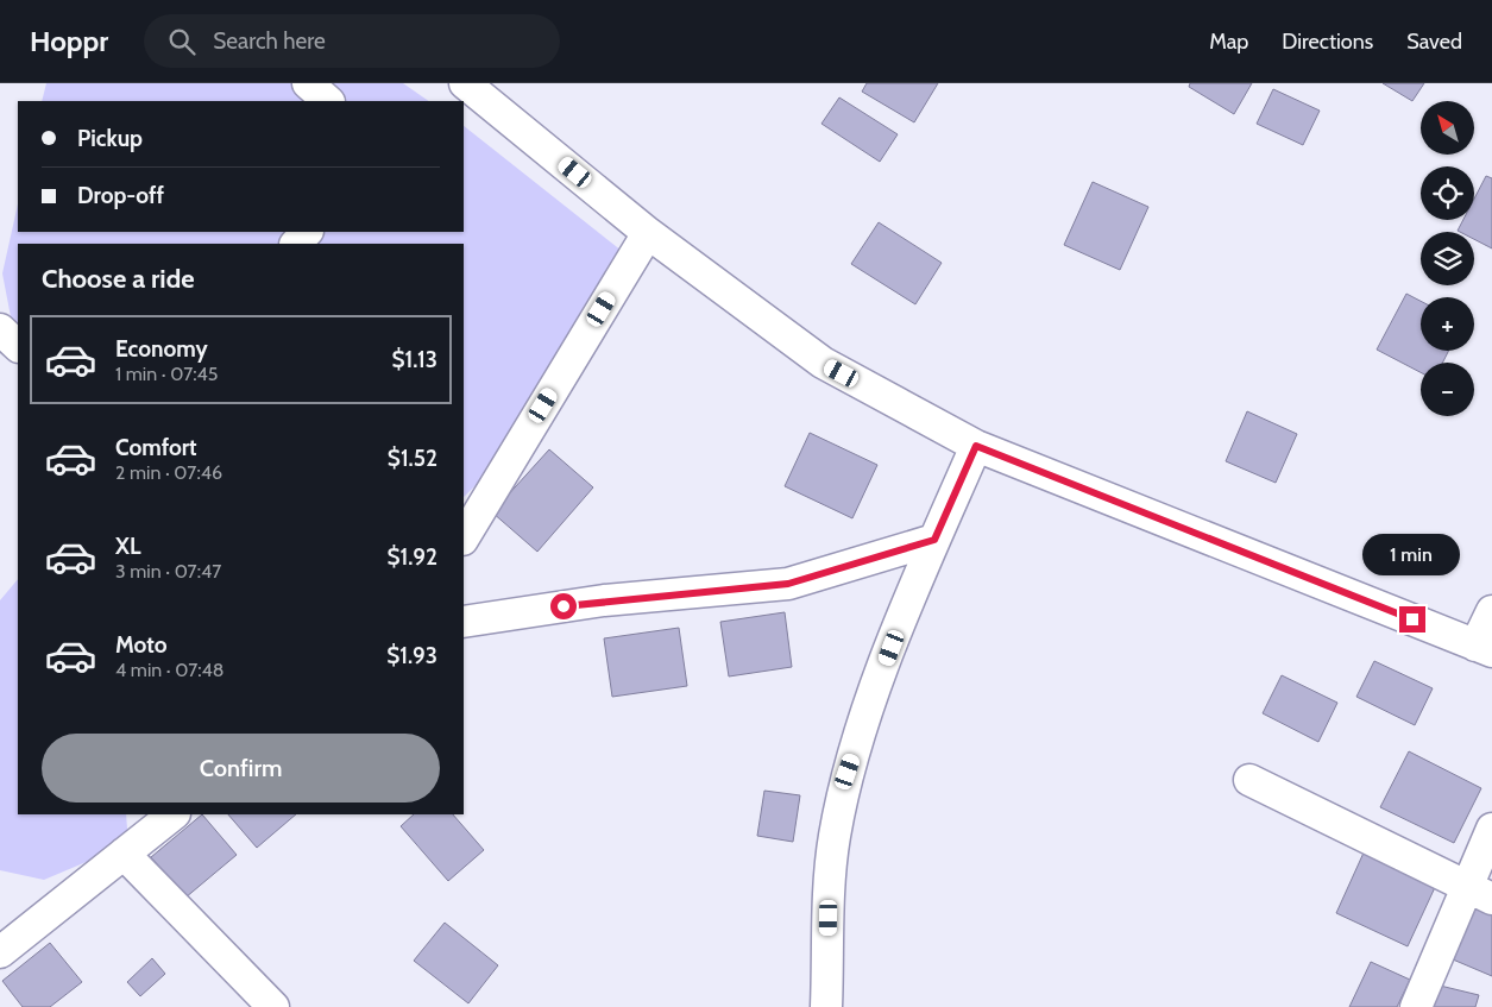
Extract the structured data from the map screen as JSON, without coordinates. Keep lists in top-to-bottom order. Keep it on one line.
{"north":"top left","page":{"header":"Hoppr","search":"Search here","nav":["Map","Directions","Saved"],"map_buttons":["+","−"],"banner":["Pickup","Drop-off"],"heading":"Choose a ride","list":[{"name":"Economy","note":"1 min · 07:45","value":"$1.13"},{"name":"Comfort","note":"2 min · 07:46","value":"$1.52"},{"name":"XL","note":"3 min · 07:47","value":"$1.92"},{"name":"Moto","note":"4 min · 07:48","value":"$1.93"}],"bubble":"1 min","buttons":"Confirm"}}
